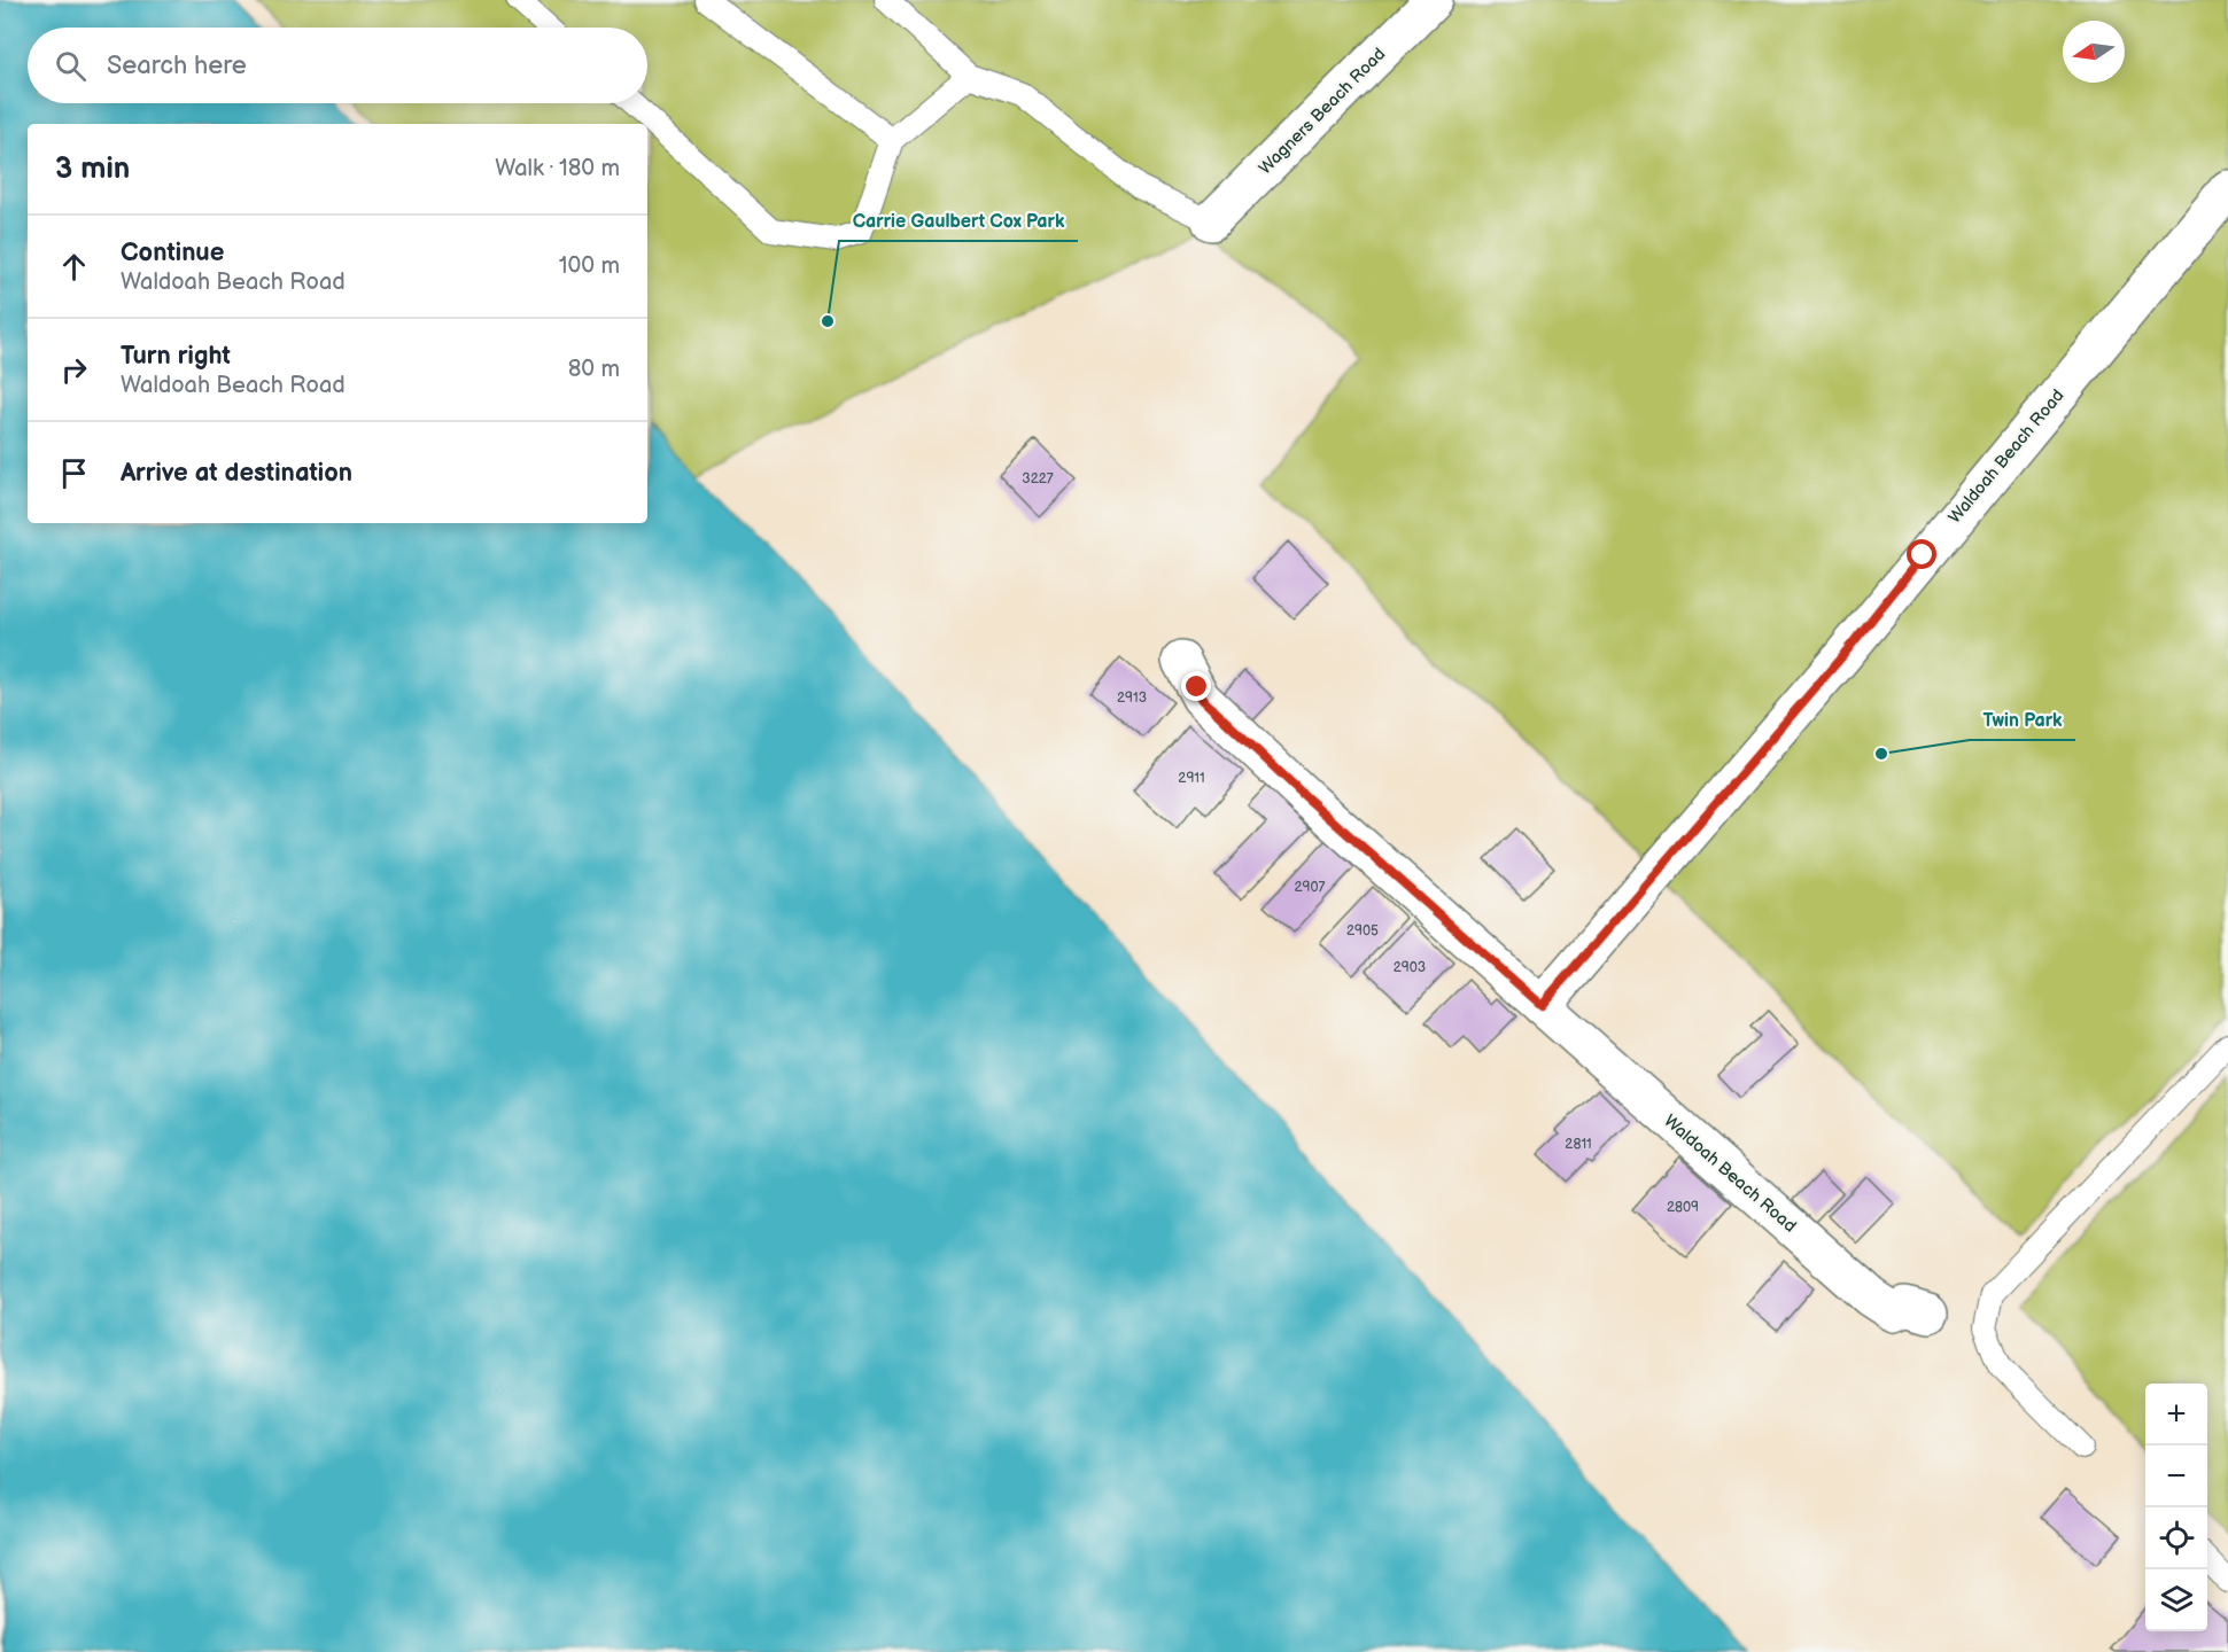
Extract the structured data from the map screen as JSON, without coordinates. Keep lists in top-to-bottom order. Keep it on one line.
{"streets":{"street":["Wagners Beach Road","Waldoah Beach Road"]},"places":["Carrie Gaulbert Cox Park","Twin Park"],"house_numbers":["3227","2913","2911","2907","2905","2903","2811","2809"],"north":"left","page":{"search":"Search here","heading":["3 min","Walk · 180 m"],"list":[["Continue","Waldoah Beach Road","100 m"],["Turn right","Waldoah Beach Road","80 m"],"Arrive at destination"],"map_buttons":["+","−"]}}
